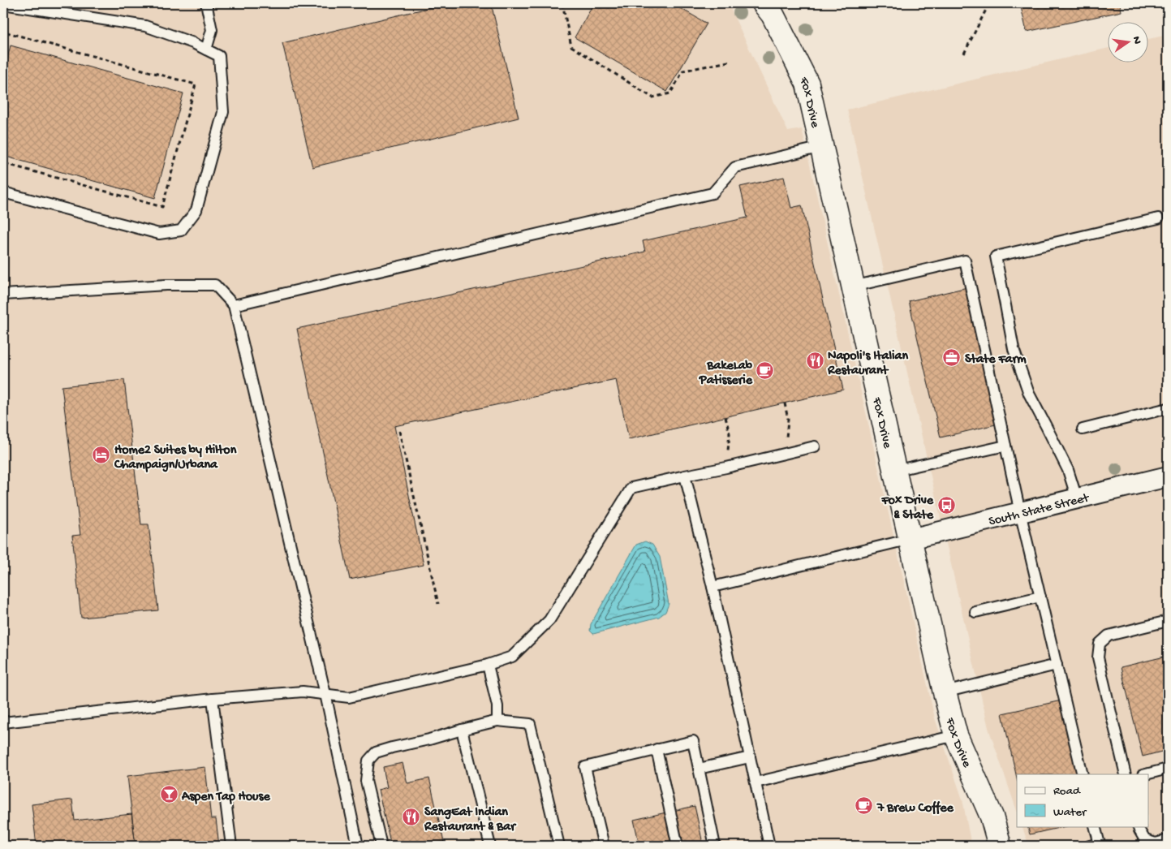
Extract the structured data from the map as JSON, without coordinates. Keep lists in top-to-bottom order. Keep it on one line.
{"streets":{"street":["Fox Drive","South State Street"]},"crossings":[["Fox Drive","South State Street"]],"places":{"office":["State Farm"],"restaurant":["Napoli's Italian Restaurant","SangEat Indian Restaurant & Bar"],"cafe":["BakeLab Patisserie","7 Brew Coffee"],"hotel":["Home2 Suites by Hilton Champaign/Urbana"],"bus stop":["Fox Drive & State"],"bar":["Aspen Tap House"]},"legend":["Road","Water"],"north":"right"}
